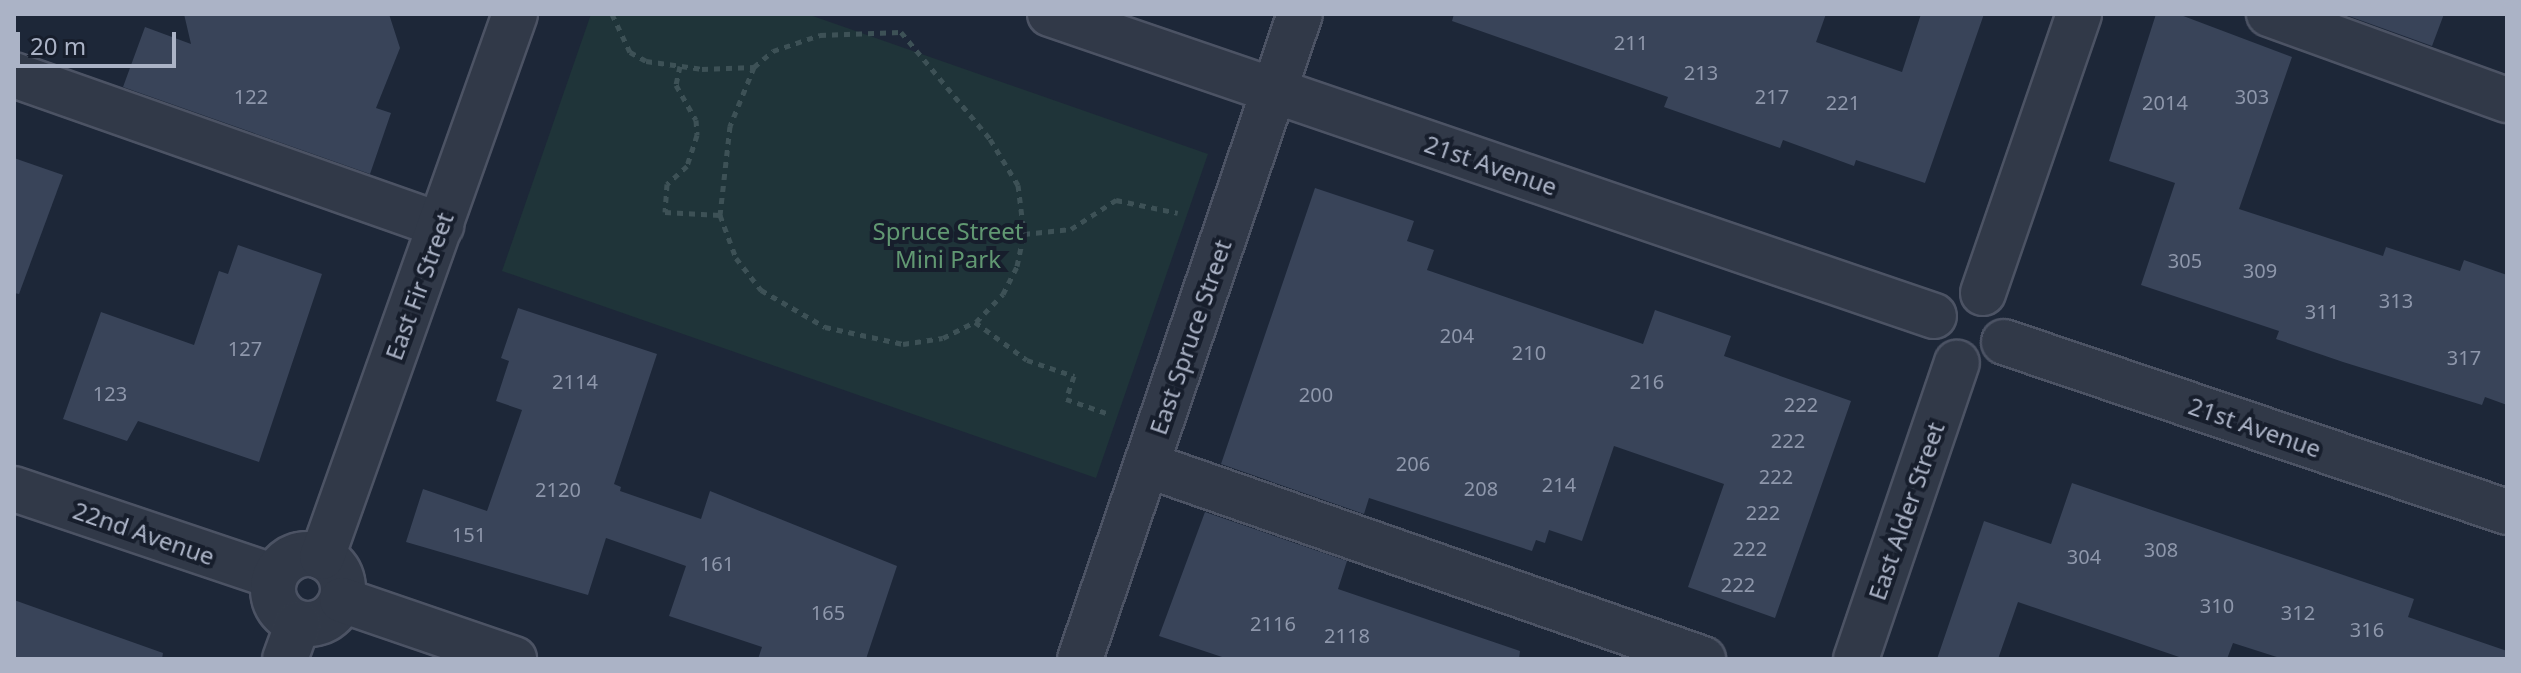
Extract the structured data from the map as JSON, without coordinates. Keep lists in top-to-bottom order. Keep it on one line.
{"streets":{"street":["21st Avenue","East Fir Street","East Spruce Street","East Alder Street","22nd Avenue"]},"crossings":[["21st Avenue","East Spruce Street"],["21st Avenue","East Alder Street"],["East Fir Street","22nd Avenue"]],"parks":["Spruce Street Mini Park"],"house_numbers":["211","213","122","217","303","221","2014","305","309","313","311","204","127","210","317","2114","216","123","200","222","222","206","222","214","208","2120","222","151","222","308","304","161","222","310","165","312","2116","316","2118"],"scale_bar":"20 m"}
